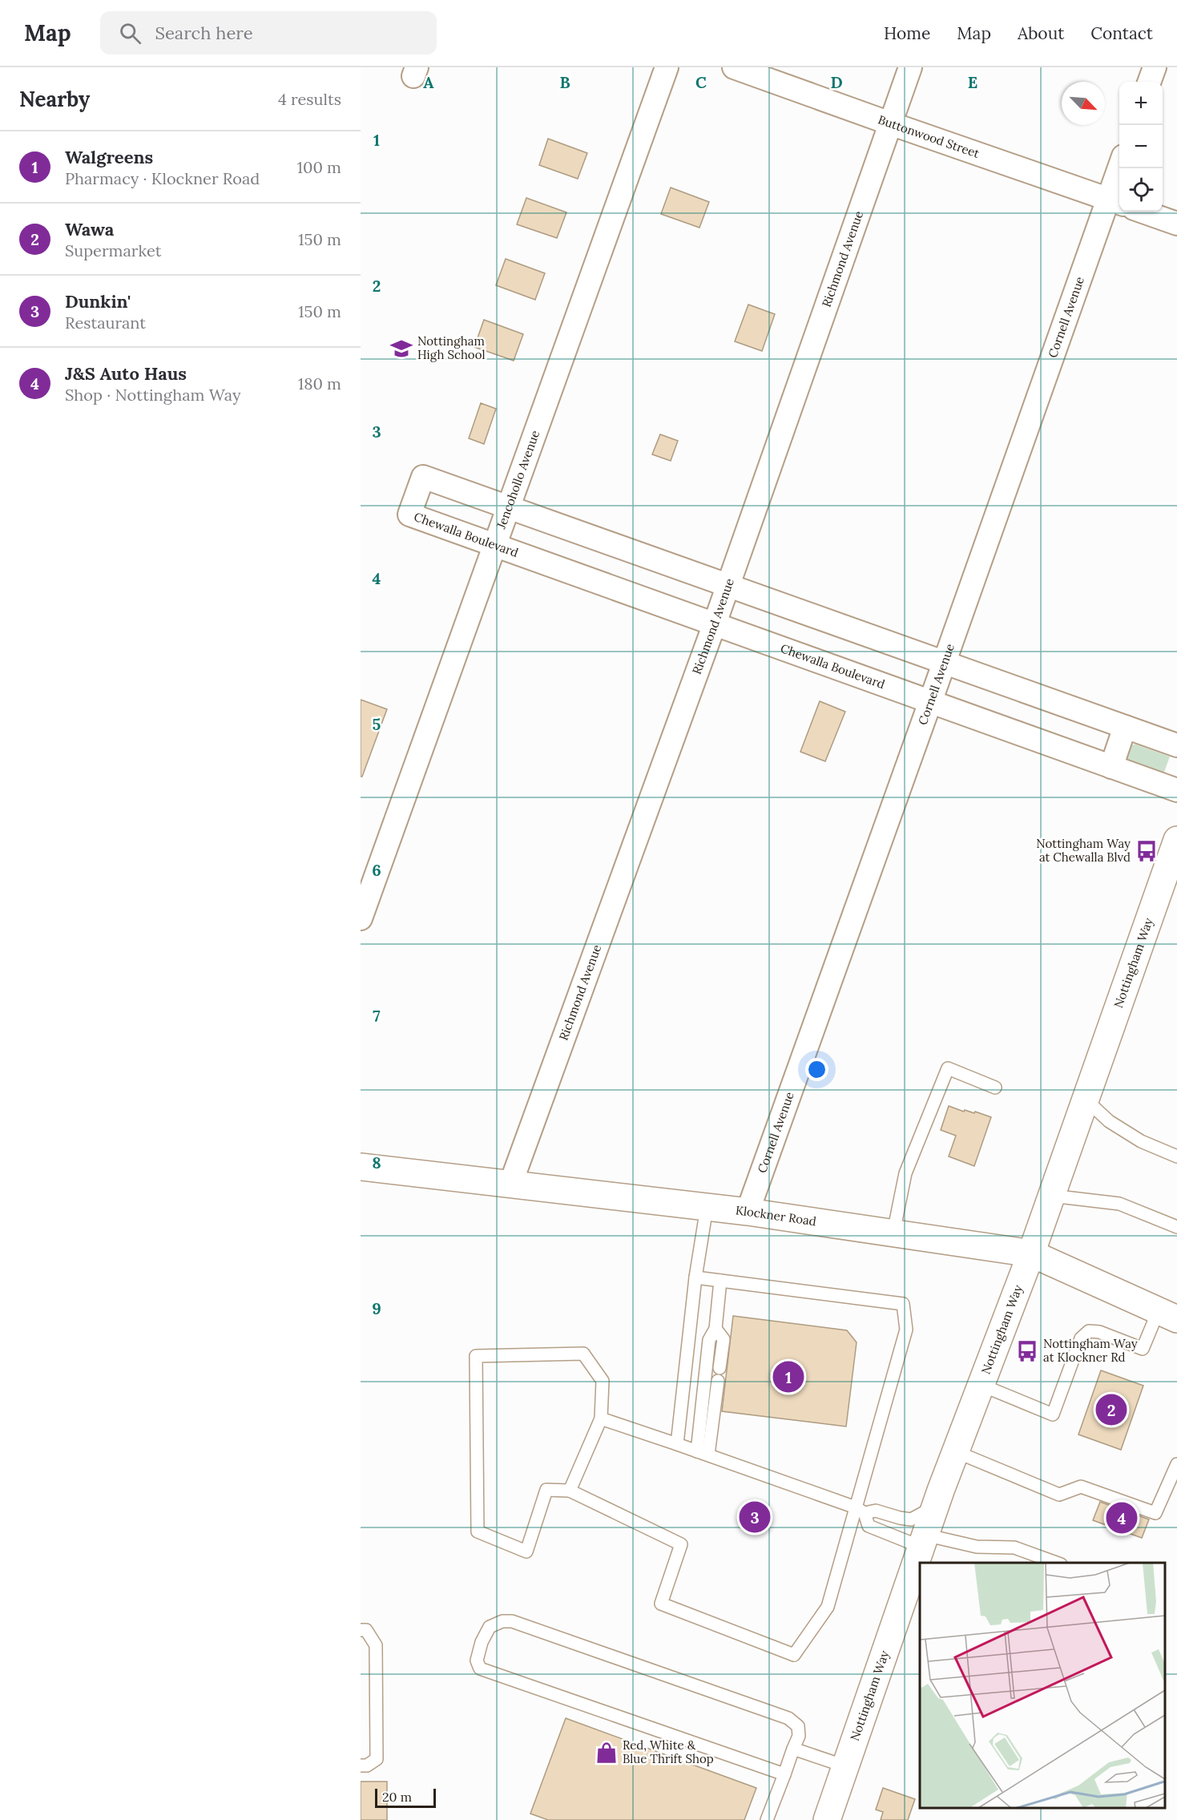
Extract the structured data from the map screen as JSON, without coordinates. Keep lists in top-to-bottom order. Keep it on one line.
{"streets":{"main road":["Nottingham Way","Klockner Road"],"street":["Buttonwood Street","Richmond Avenue","Cornell Avenue","Jencohollo Avenue","Chewalla Boulevard"]},"crossings":[["Buttonwood Street","Richmond Avenue"],["Buttonwood Street","Cornell Avenue"],["Richmond Avenue","Chewalla Boulevard"],["Richmond Avenue","Klockner Road"],["Cornell Avenue","Chewalla Boulevard"],["Cornell Avenue","Klockner Road"],["Jencohollo Avenue","Chewalla Boulevard"],["Nottingham Way","Klockner Road"]],"places":{"school or university":["Nottingham High School"],"bus stop":["Nottingham Way at Chewalla Blvd","Nottingham Way at Klockner Rd"],"shop":["Red, White & Blue Thrift Shop"]},"scale_bar":"20 m","north":"bottom right","page":{"header":"Map","search":"Search here","nav":["Home","Map","About","Contact"],"heading":["Nearby","4 results"],"map_buttons":["+","−"],"list":[{"mark":"1","name":"Walgreens","note":"Pharmacy · Klockner Road","value":"100 m"},{"mark":"2","name":"Wawa","note":"Supermarket","value":"150 m"},{"mark":"3","name":"Dunkin'","note":"Restaurant","value":"150 m"},{"mark":"4","name":"J&S Auto Haus","note":"Shop · Nottingham Way","value":"180 m"}],"pins":["1","2","3","4"],"scale":"20 m"},"grid":{"columns":["A","B","C","D","E"],"rows":["1","2","3","4","5","6","7","8","9"]}}
